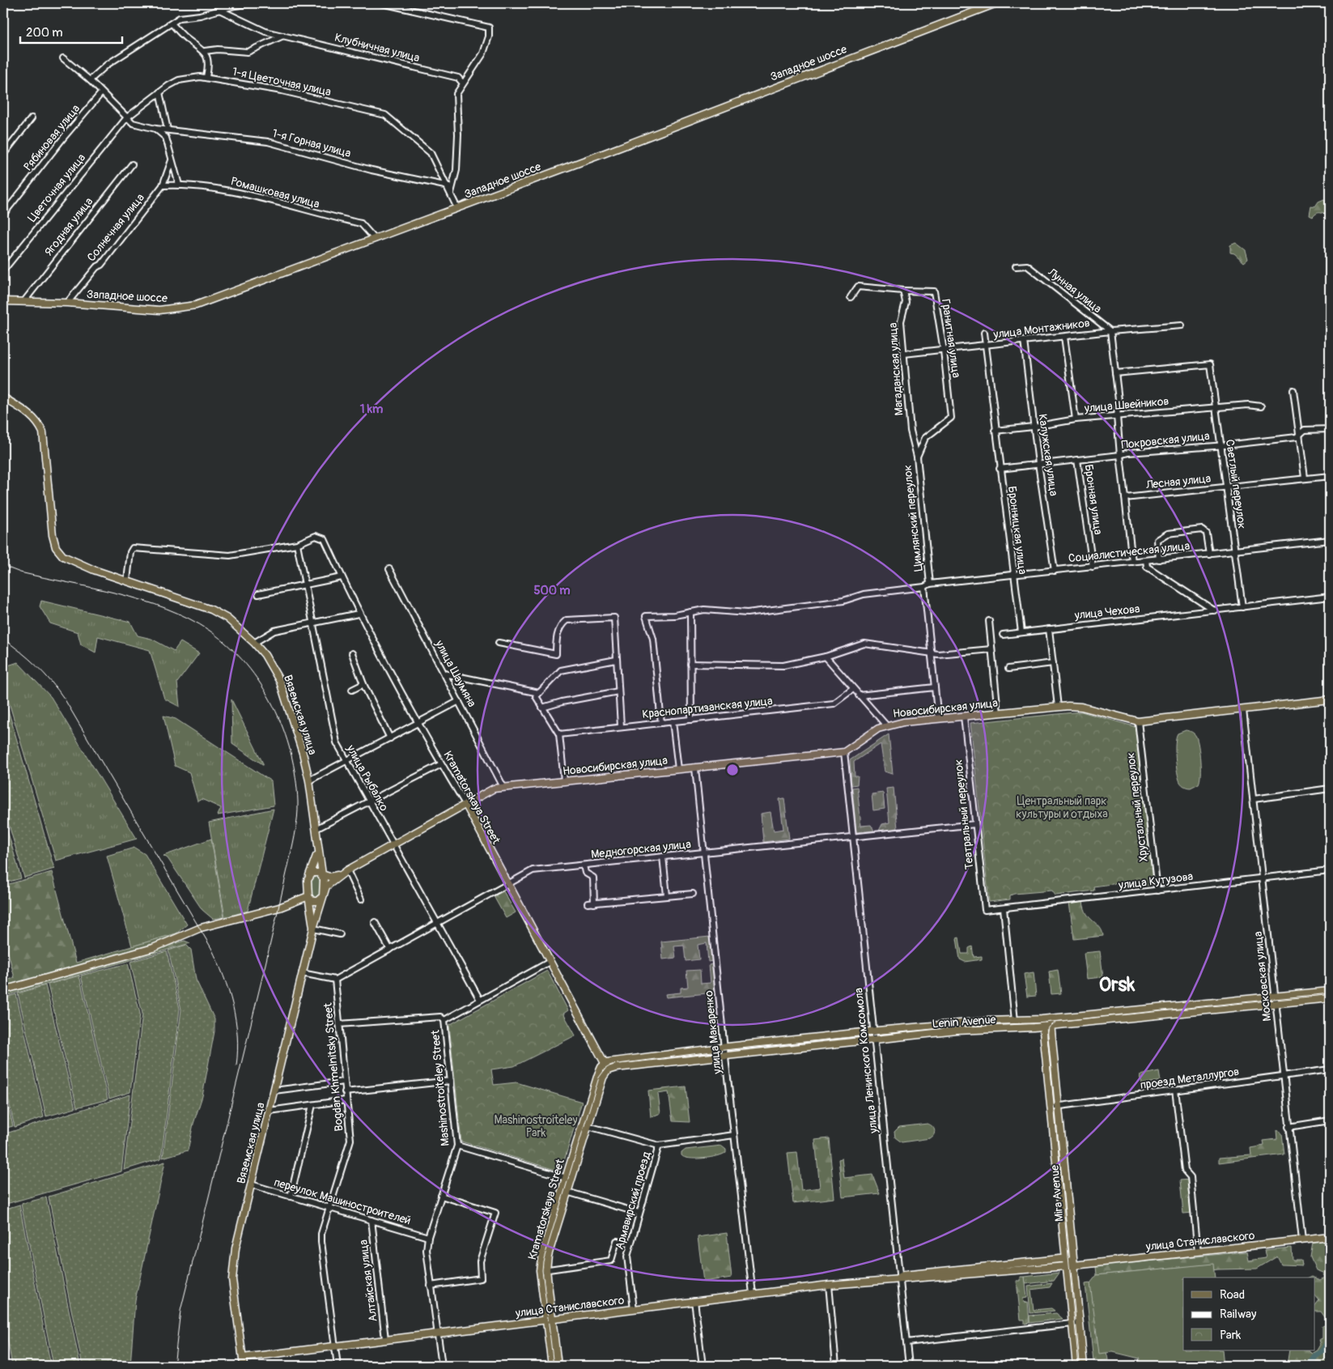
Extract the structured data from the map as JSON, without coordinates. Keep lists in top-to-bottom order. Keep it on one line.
{"streets":{"main road":["Западное шоссе","Новосибирская улица","Вяземская улица","Kramatorskaya Street","Lenin Avenue","Mira Avenue","улица Станиславского"],"street":["Клубничная улица","1-я Цветочная улица","Рябиновая улица","1-я Горная улица","Цветочная улица","Ромашковая улица","Ягодная улица","Солнечная улица","Лунная улица","улица Монтажников","Гранитная улица","Магаданская улица","улица Швейников","Покровская улица","Калужская улица","Лесная улица","Светлый переулок","Бронная улица","Цимлянский переулок","Бронницкая улица","Социалистическая улица","улица Чехова","улица Шаумяна","Краснопартизанская улица","улица Рыбалко","Хрустальный переулок","Театральный переулок","Медногорская улица","улица Кутузова","Московская улица","улица Макаренко","улица Ленинского Комсомола","Bogdan Khmelnitsky Street","проезд Металлургов","Mashinostroiteley Street","Армавирский проезд","переулок Машиностроителей","Алтайская улица"]},"crossings":[["Западное шоссе","Ромашковая улица"],["Западное шоссе","Ягодная улица"],["Западное шоссе","Солнечная улица"],["1-я Цветочная улица","1-я Горная улица"],["1-я Цветочная улица","Цветочная улица"],["Рябиновая улица","1-я Горная улица"],["1-я Горная улица","Цветочная улица"],["Ромашковая улица","Солнечная улица"],["Лунная улица","улица Монтажников"],["улица Монтажников","Гранитная улица"],["улица Монтажников","Магаданская улица"],["улица Монтажников","Калужская улица"],["улица Монтажников","Бронницкая улица"],["Гранитная улица","Магаданская улица"],["Гранитная улица","Цимлянский переулок"],["Магаданская улица","Цимлянский переулок"],["улица Швейников","Калужская улица"],["улица Швейников","Светлый переулок"],["улица Швейников","Бронницкая улица"],["Покровская улица","Калужская улица"],["Покровская улица","Светлый переулок"],["Покровская улица","Бронная улица"],["Покровская улица","Бронницкая улица"],["Калужская улица","Социалистическая улица"],["Лесная улица","Светлый переулок"],["Светлый переулок","Социалистическая улица"],["Светлый переулок","улица Чехова"],["Бронная улица","Социалистическая улица"],["Цимлянский переулок","Социалистическая улица"],["Цимлянский переулок","Новосибирская улица"],["Бронницкая улица","Социалистическая улица"],["Бронницкая улица","улица Чехова"],["улица Шаумяна","Новосибирская улица"],["Новосибирская улица","улица Рыбалко"],["Новосибирская улица","Kramatorskaya Street"],["Новосибирская улица","Хрустальный переулок"],["Новосибирская улица","Театральный переулок"],["Новосибирская улица","Московская улица"],["Новосибирская улица","улица Макаренко"],["Новосибирская улица","улица Ленинского Комсомола"],["Вяземская улица","переулок Машиностроителей"],["Вяземская улица","улица Станиславского"],["улица Рыбалко","Kramatorskaya Street"],["улица Рыбалко","Медногорская улица"],["улица Рыбалко","Mashinostroiteley Street"],["Kramatorskaya Street","Медногорская улица"],["Kramatorskaya Street","Lenin Avenue"],["Kramatorskaya Street","Mashinostroiteley Street"],["Kramatorskaya Street","улица Станиславского"],["Хрустальный переулок","улица Кутузова"],["Театральный переулок","Медногорская улица"],["Театральный переулок","улица Кутузова"],["Медногорская улица","улица Макаренко"],["Медногорская улица","улица Ленинского Комсомола"],["Медногорская улица","Bogdan Khmelnitsky Street"],["улица Кутузова","Московская улица"],["Московская улица","Lenin Avenue"],["Московская улица","проезд Металлургов"],["Московская улица","улица Станиславского"],["Lenin Avenue","улица Макаренко"],["Lenin Avenue","улица Ленинского Комсомола"],["Lenin Avenue","Mira Avenue"],["улица Макаренко","улица Станиславского"],["улица Ленинского Комсомола","улица Станиславского"],["Bogdan Khmelnitsky Street","переулок Машиностроителей"],["Bogdan Khmelnitsky Street","улица Станиславского"],["проезд Металлургов","Mira Avenue"],["Mashinostroiteley Street","переулок Машиностроителей"],["Mashinostroiteley Street","улица Станиславского"],["Mira Avenue","улица Станиславского"],["Армавирский проезд","улица Станиславского"],["переулок Машиностроителей","Алтайская улица"],["улица Станиславского","Алтайская улица"]],"districts":["Orsk"],"parks":["Центральный парк культуры и отдыха","Mashinostroiteley Park"],"legend":["Road","Railway","Park"],"scale_bar":"200 m","rings":["1 km","500 m"]}
